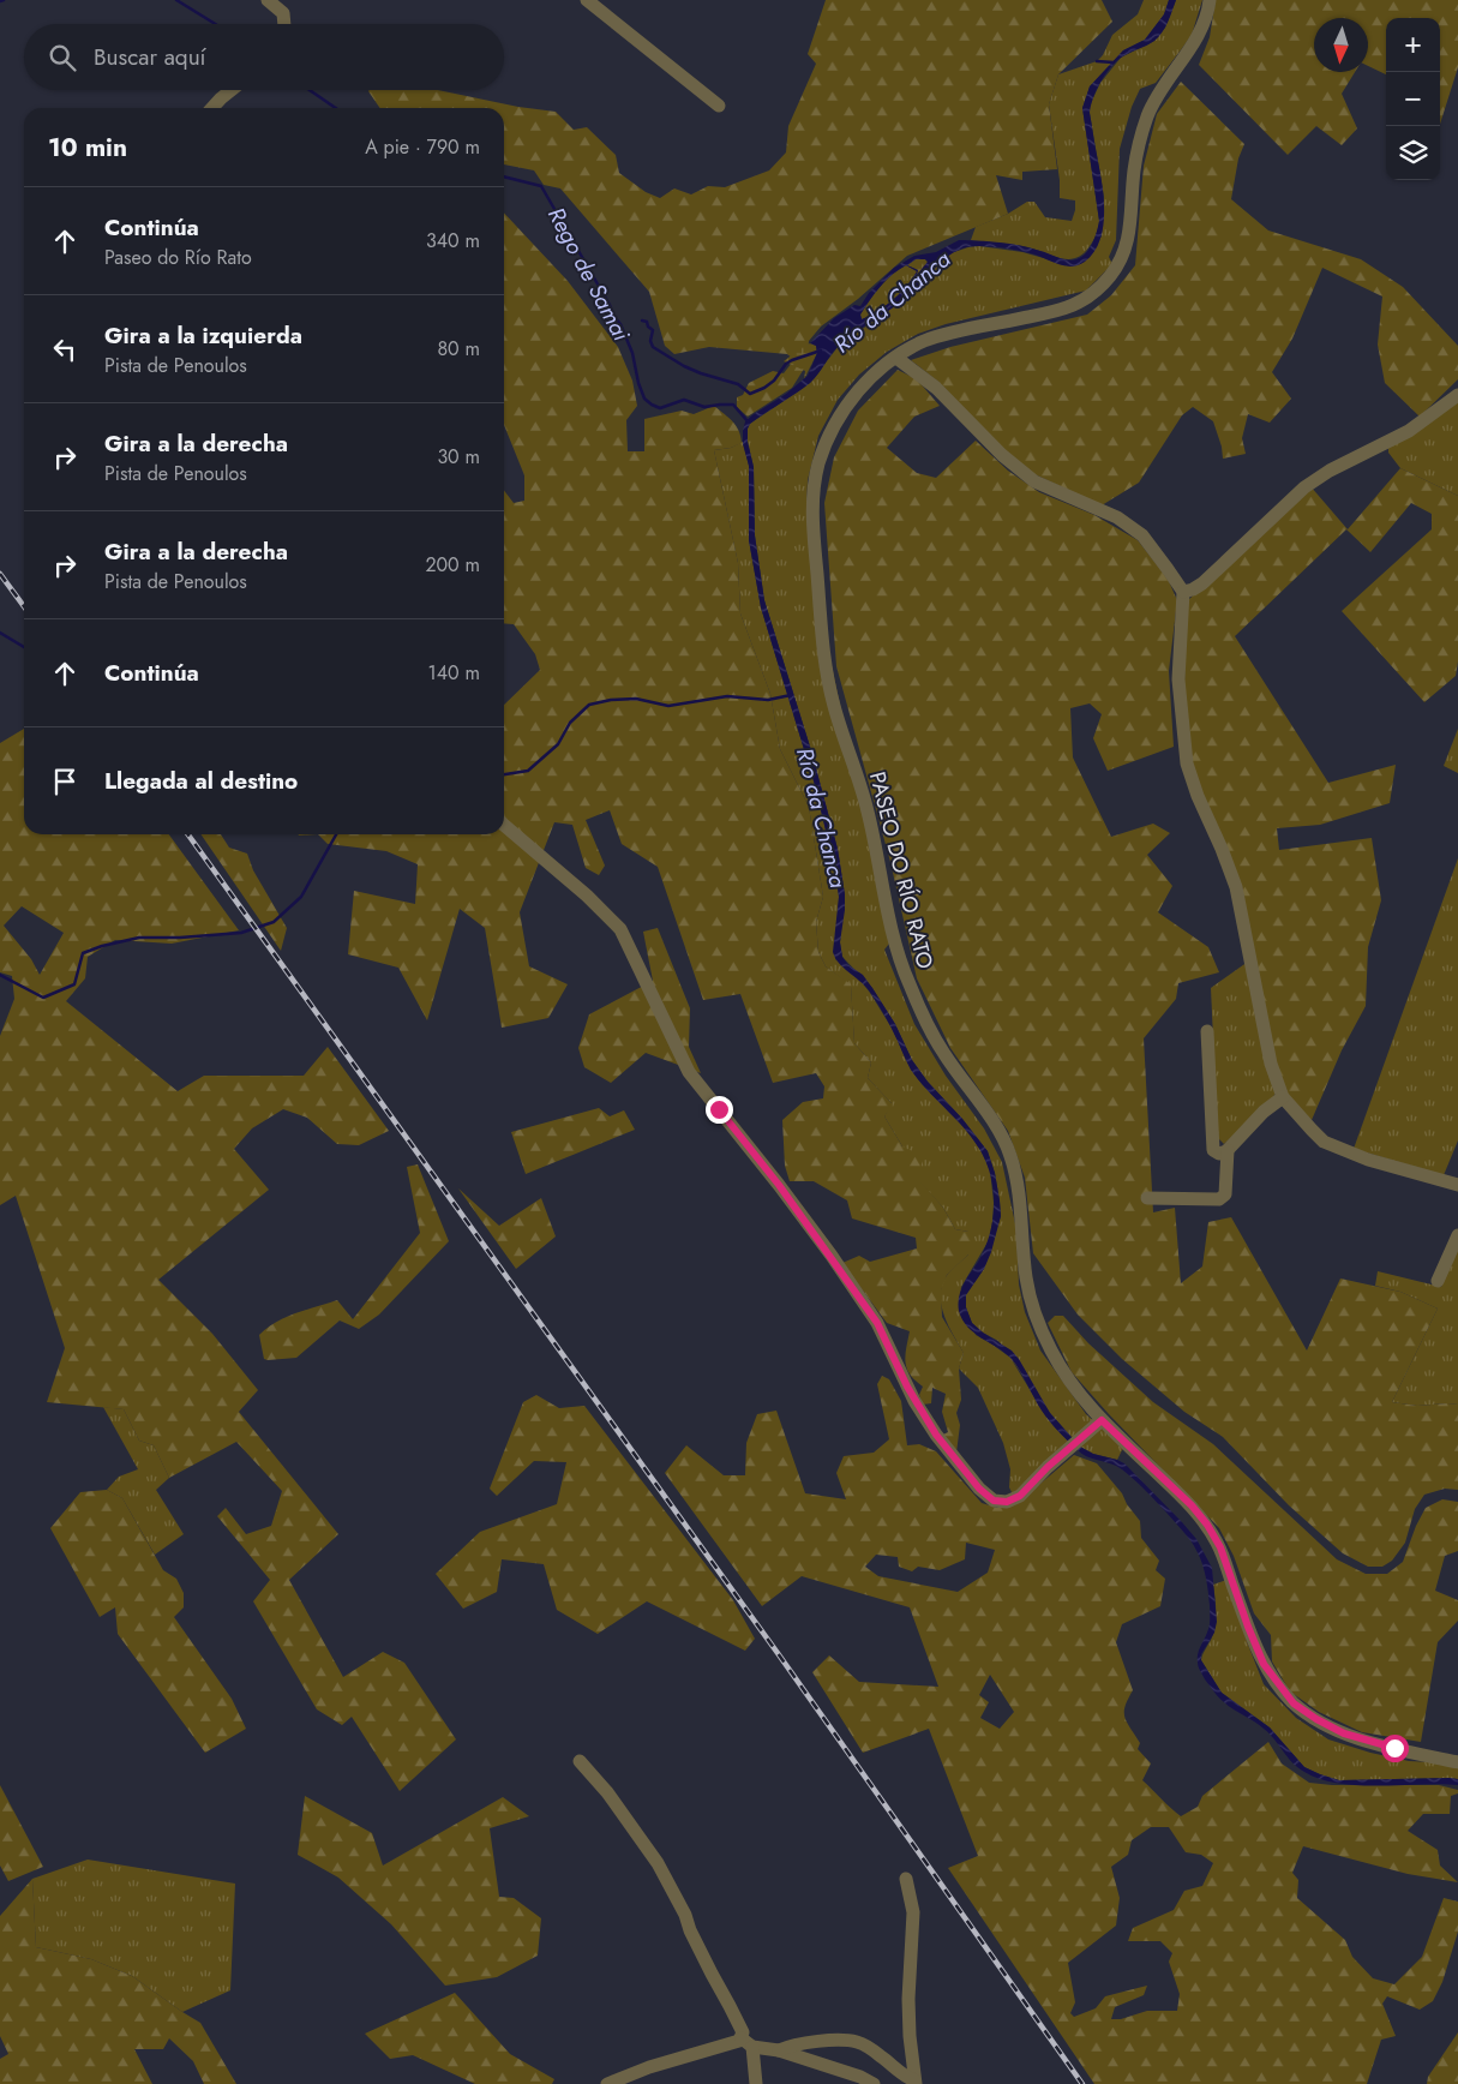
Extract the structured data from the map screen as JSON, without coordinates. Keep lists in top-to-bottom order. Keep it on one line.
{"streets":{"street":["PASEO DO RÍO RATO"]},"water":["Rego de Samai","Río da Chanca"],"north":"bottom","page":{"map_buttons":["+","−"],"search":"Buscar aquí","heading":["10 min","A pie · 790 m"],"list":[["Continúa","Paseo do Río Rato","340 m"],["Gira a la izquierda","Pista de Penoulos","80 m"],["Gira a la derecha","Pista de Penoulos","30 m"],["Gira a la derecha","Pista de Penoulos","200 m"],["Continúa","140 m"],"Llegada al destino"]}}
